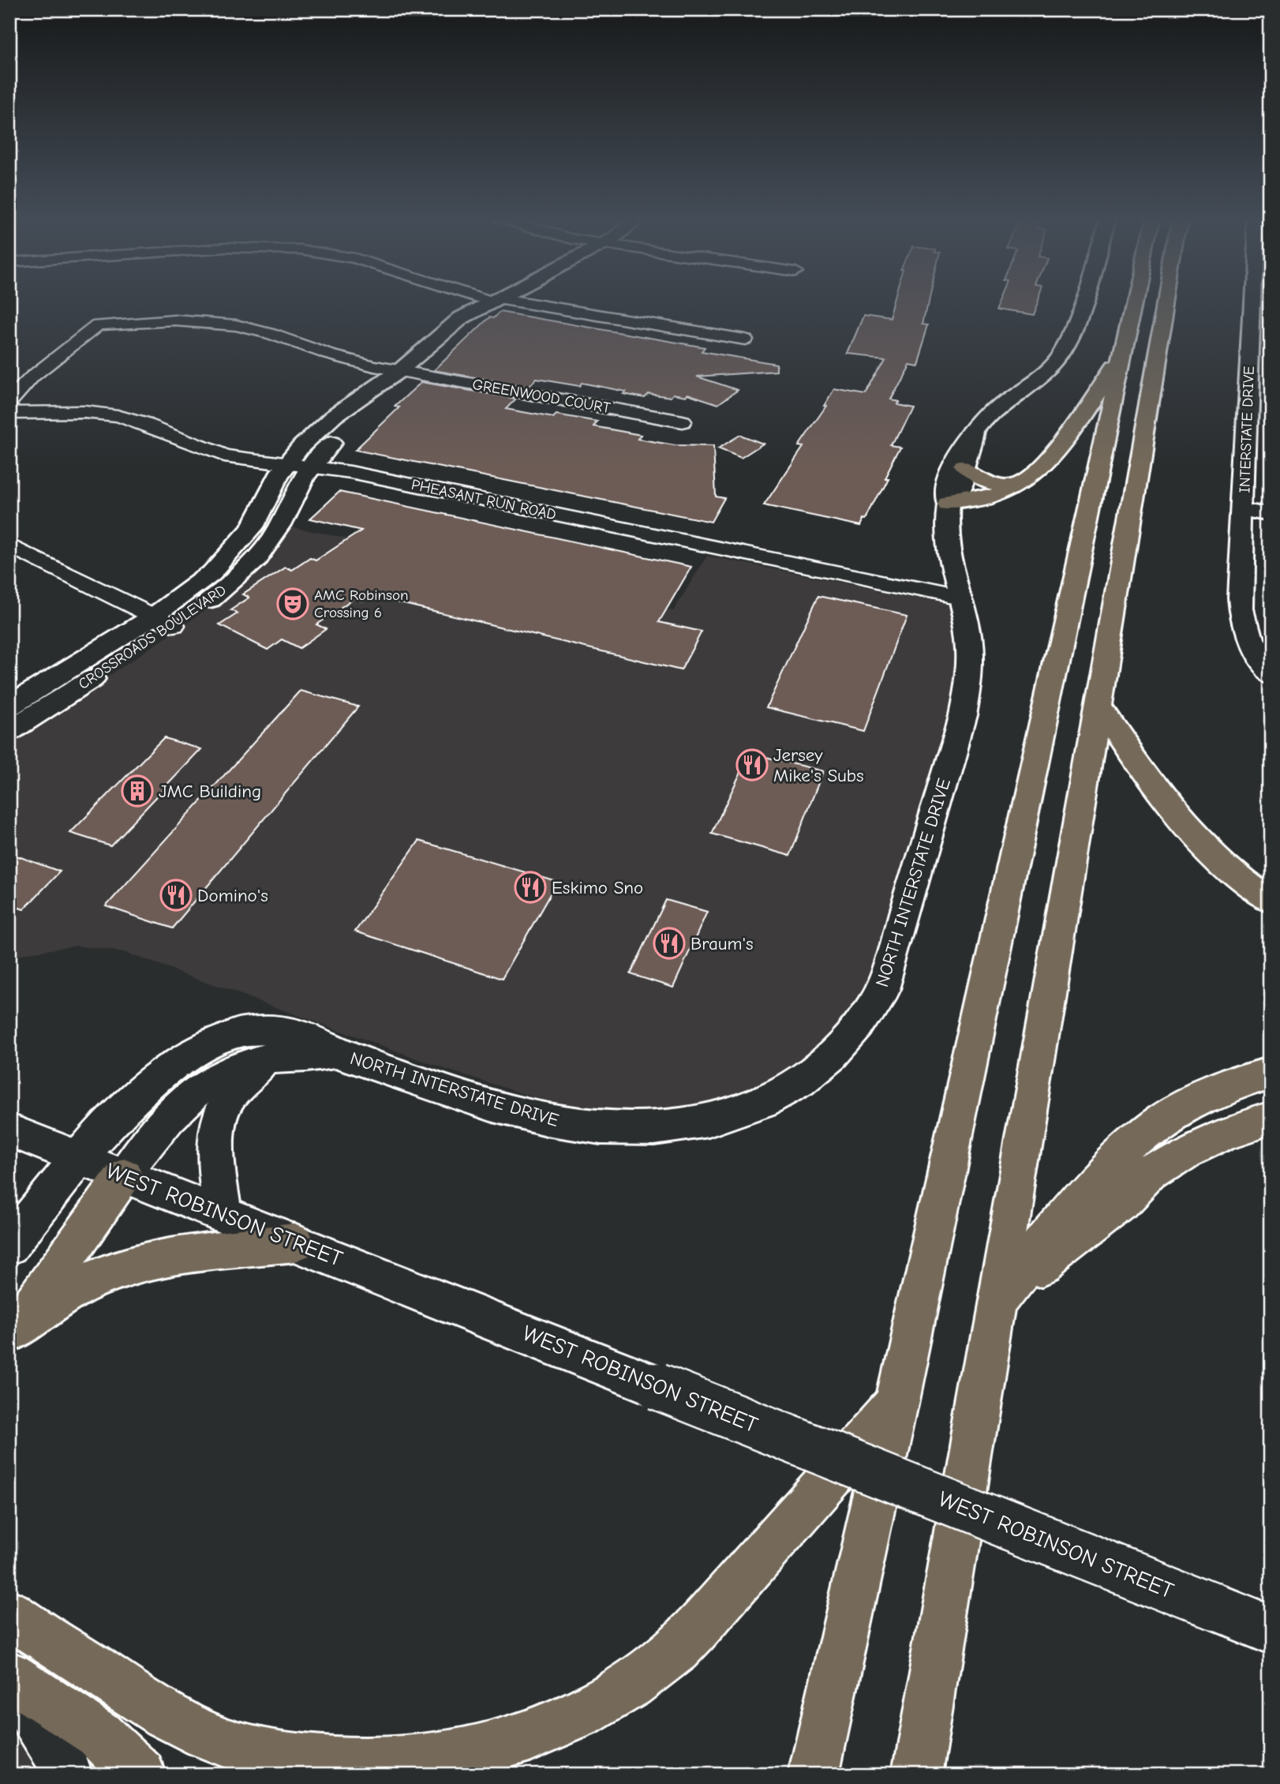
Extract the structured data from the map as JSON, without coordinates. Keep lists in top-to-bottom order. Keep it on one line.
{"streets":{"street":["GREENWOOD COURT","INTERSTATE DRIVE","PHEASANT RUN ROAD","CROSSROADS BOULEVARD","NORTH INTERSTATE DRIVE","WEST ROBINSON STREET"]},"crossings":[["GREENWOOD COURT","CROSSROADS BOULEVARD"],["PHEASANT RUN ROAD","CROSSROADS BOULEVARD"],["PHEASANT RUN ROAD","NORTH INTERSTATE DRIVE"],["NORTH INTERSTATE DRIVE","WEST ROBINSON STREET"]],"places":{"theatre":["AMC Robinson Crossing 6"],"restaurant":["Jersey Mike's Subs","Eskimo Sno","Domino's","Braum's"],"building":["JMC Building"]}}
